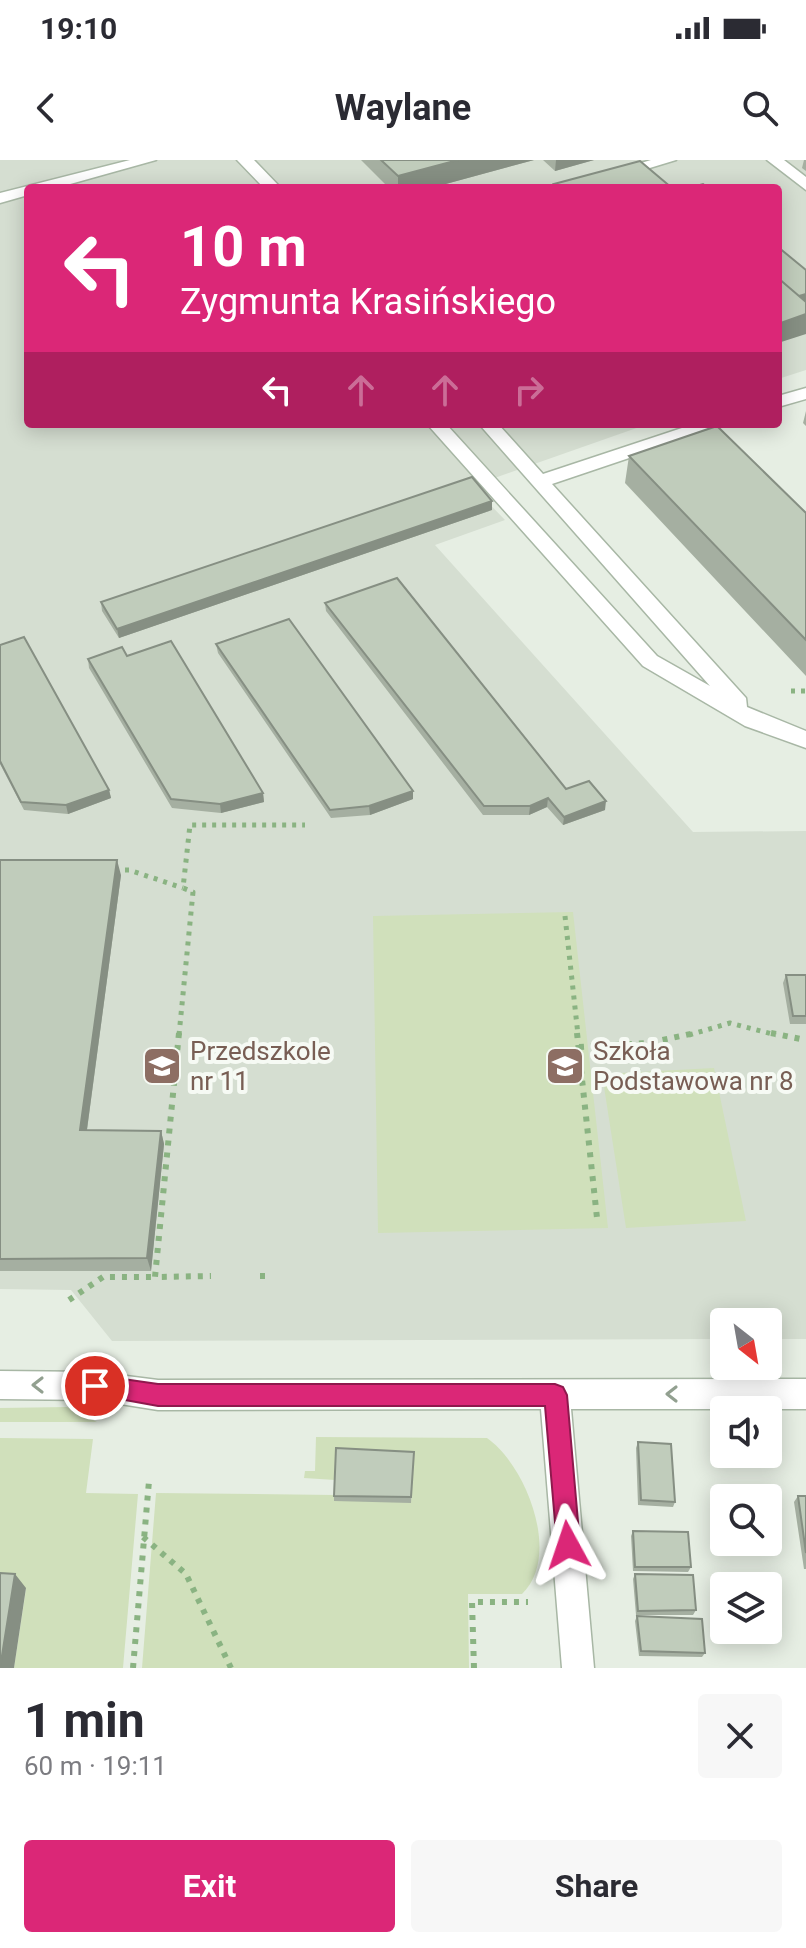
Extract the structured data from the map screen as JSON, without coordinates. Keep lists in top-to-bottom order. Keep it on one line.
{"places":{"school or university":["Przedszkole nr 11","Szkoła Podstawowa nr 8"]},"north":"bottom right","page":{"status":"19:10","header":"Waylane","turn":["10 m","Zygmunta Krasińskiego"],"heading":["1 min","60 m · 19:11"],"buttons":["Exit","Share"]}}
